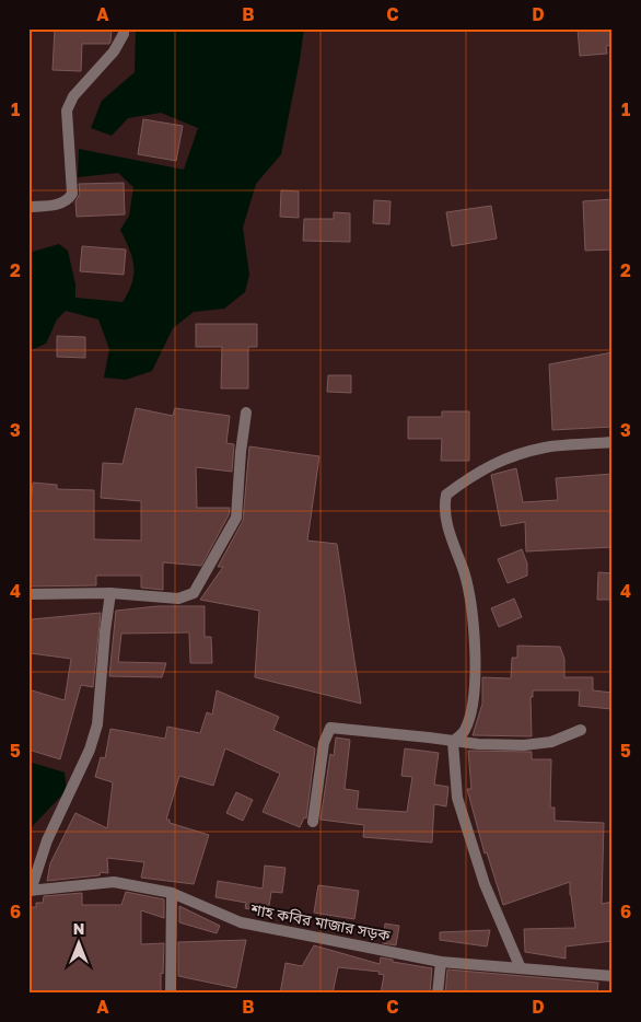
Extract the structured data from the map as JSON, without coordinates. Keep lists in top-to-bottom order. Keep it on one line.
{"streets":{"street":["শাহ কবির মাজার সড়ক"]},"north":"top","grid":{"columns":["A","B","C","D"],"rows":["1","2","3","4","5","6"]}}
